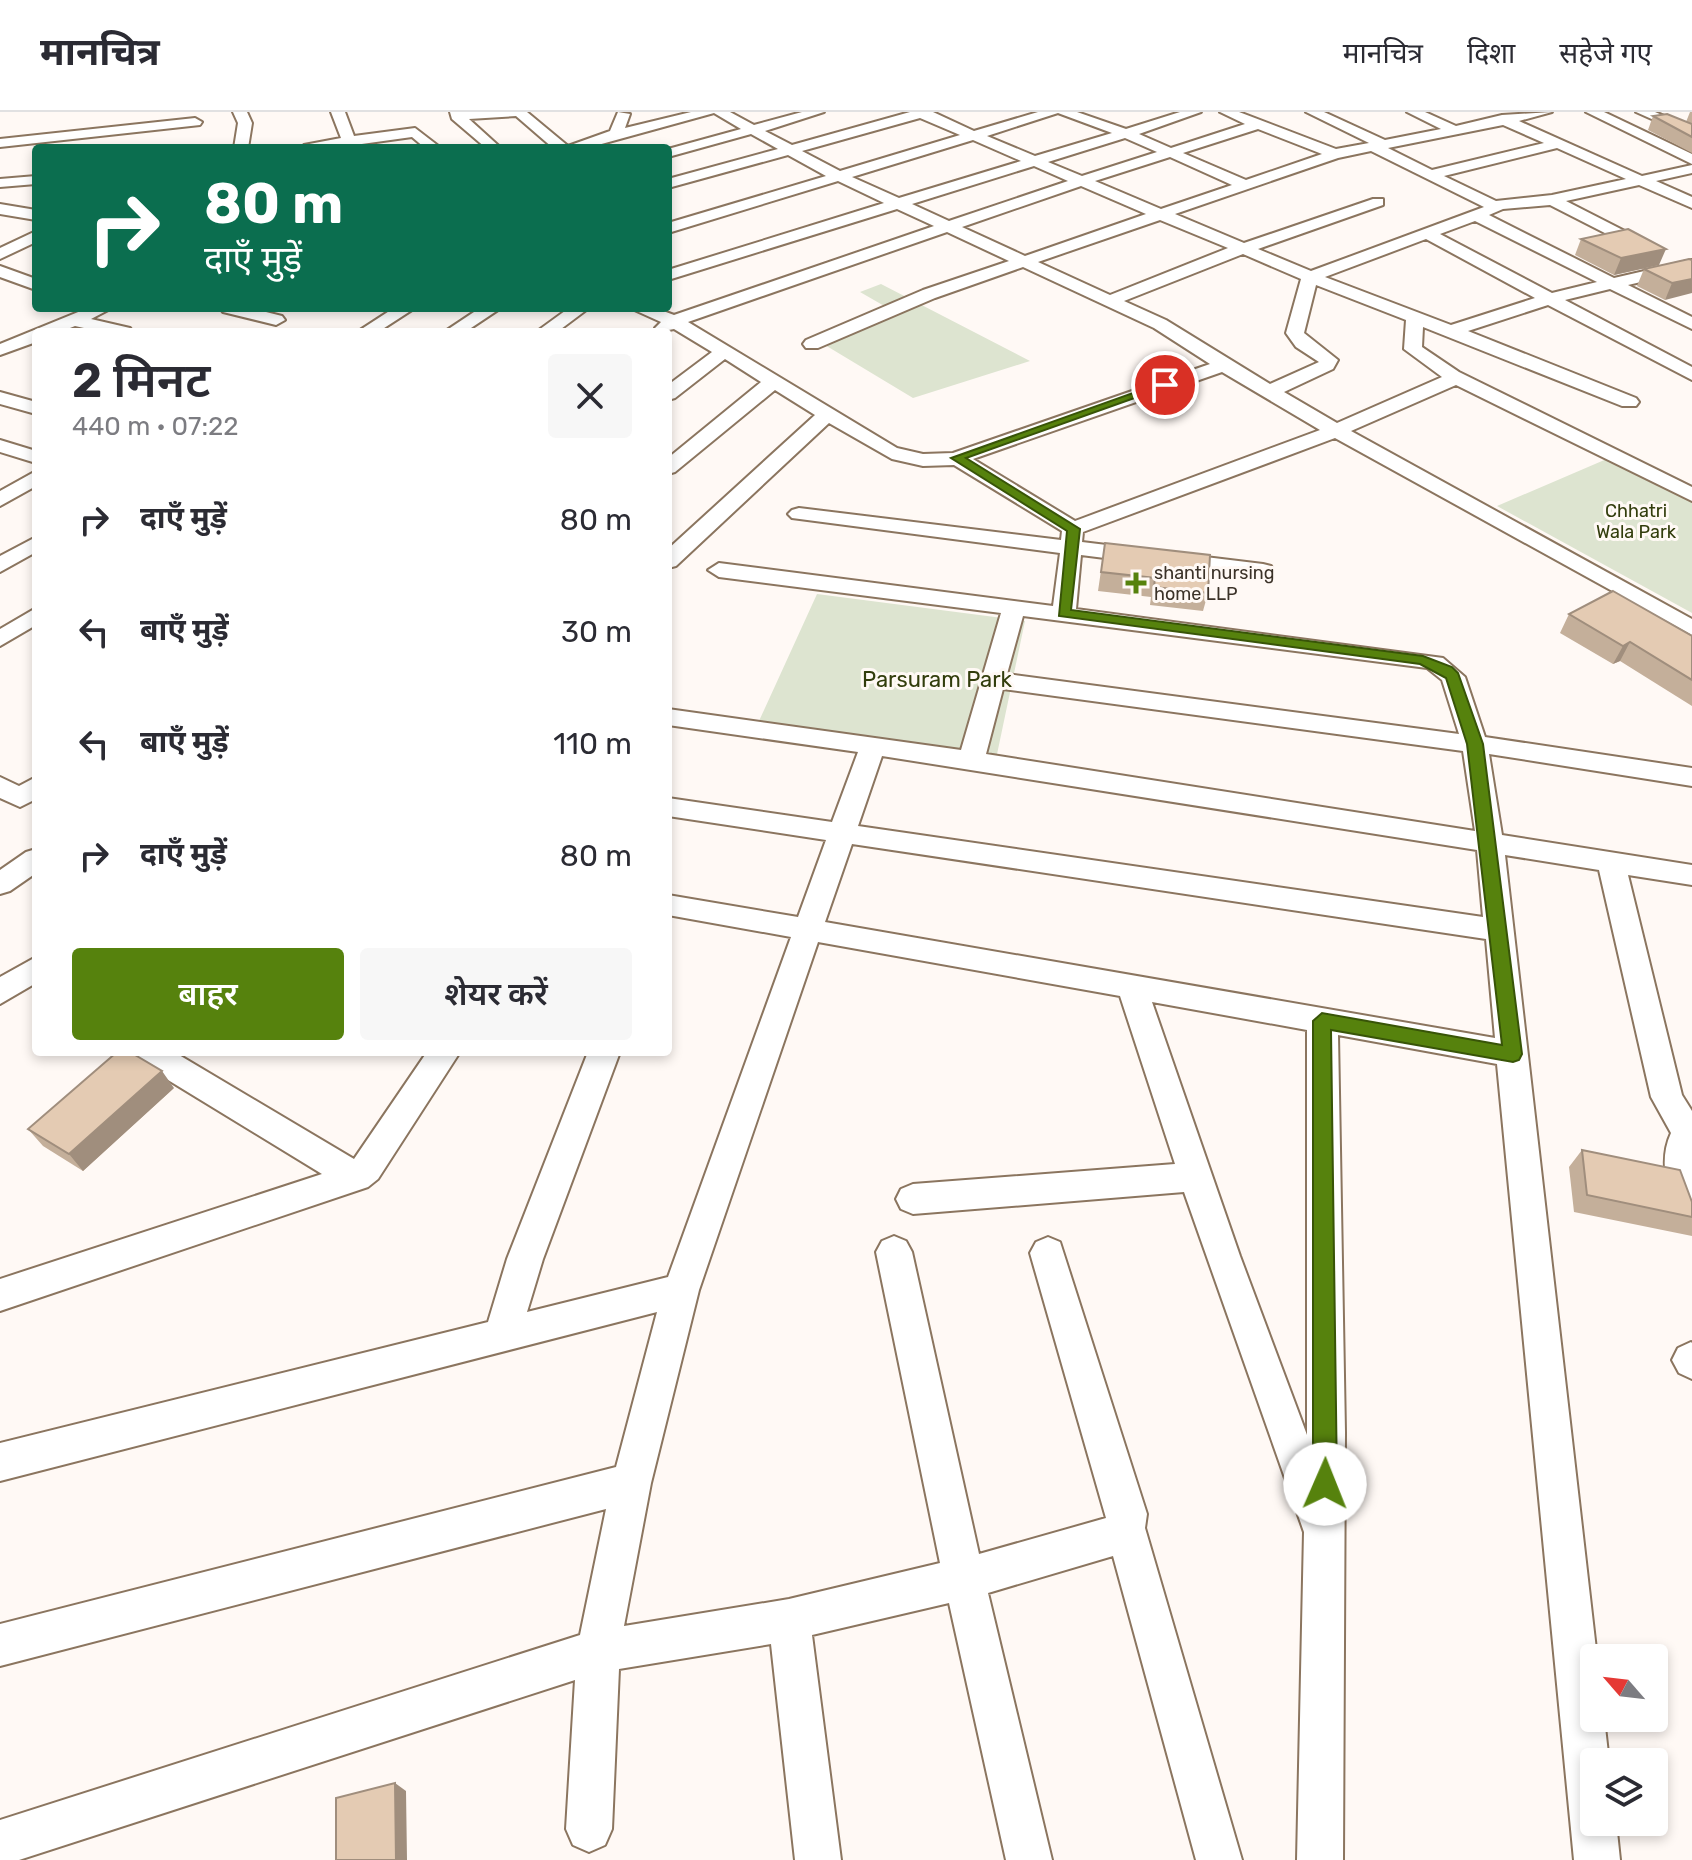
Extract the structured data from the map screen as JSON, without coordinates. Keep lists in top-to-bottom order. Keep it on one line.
{"parks":["Chhatri Wala Park","Parsuram Park"],"places":{"health":["shanti nursing home LLP"]},"north":"top left","page":{"header":"मानचित्र","nav":["मानचित्र","दिशा","सहेजे गए"],"turn":["80 m","दाएँ मुड़ें"],"heading":["2 मिनट","440 m · 07:22"],"list":[{"name":"दाएँ मुड़ें","value":"80 m"},{"name":"बाएँ मुड़ें","value":"30 m"},{"name":"बाएँ मुड़ें","value":"110 m"},{"name":"दाएँ मुड़ें","value":"80 m"}],"buttons":["बाहर","शेयर करें"]}}
